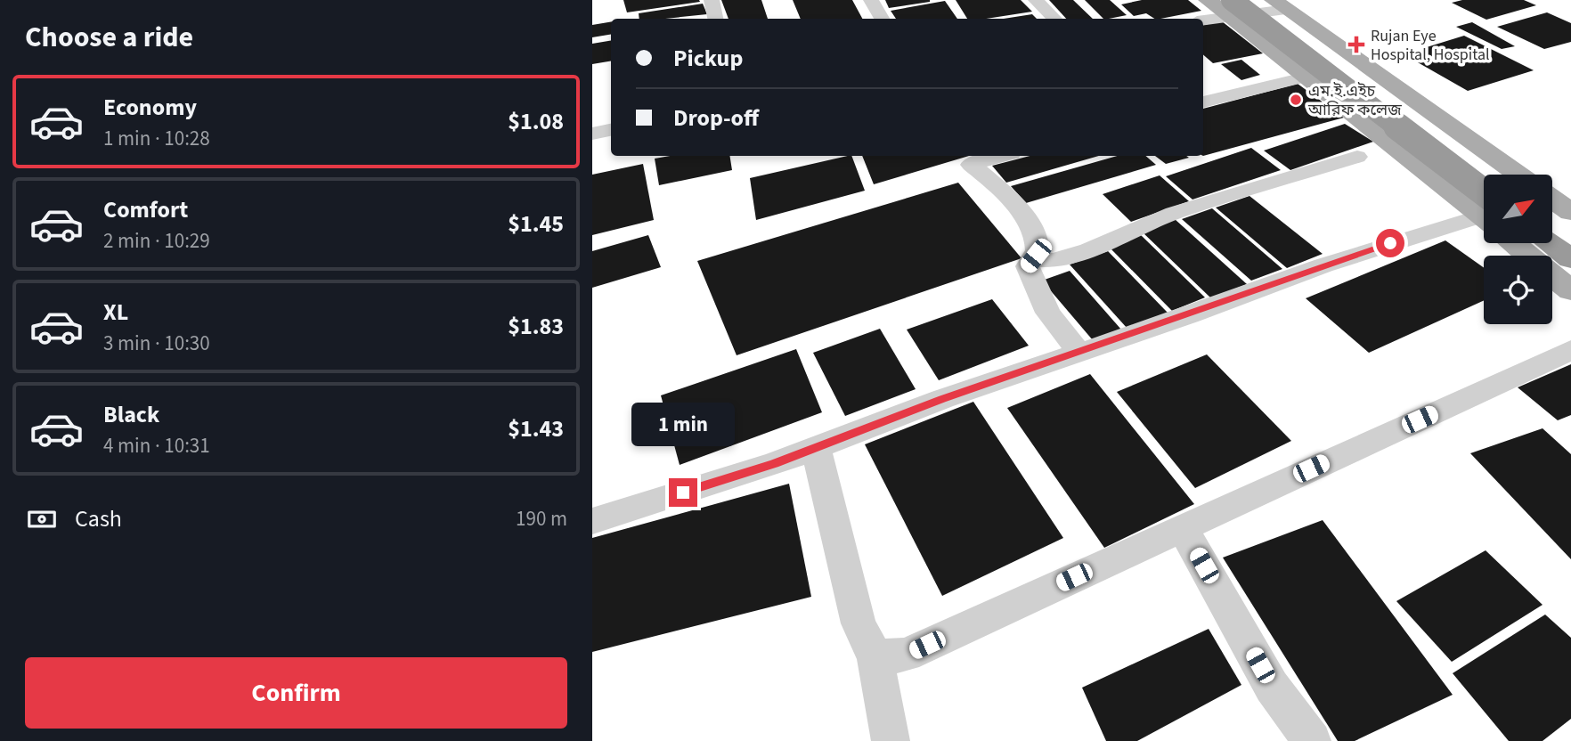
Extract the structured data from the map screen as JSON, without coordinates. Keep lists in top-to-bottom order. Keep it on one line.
{"places":{"health":["Rujan Eye Hospital, Hospital"],"other":["এম.ই.এইচ আরিফ কলেজ"]},"north":"top right","page":{"heading":"Choose a ride","banner":["Pickup","Drop-off"],"list":[{"name":"Economy","note":"1 min · 10:28","value":"$1.08"},{"name":"Comfort","note":"2 min · 10:29","value":"$1.45"},{"name":"XL","note":"3 min · 10:30","value":"$1.83"},{"name":"Black","note":"4 min · 10:31","value":"$1.43"}],"bubble":"1 min","pay":["Cash","190 m"],"buttons":"Confirm"}}
